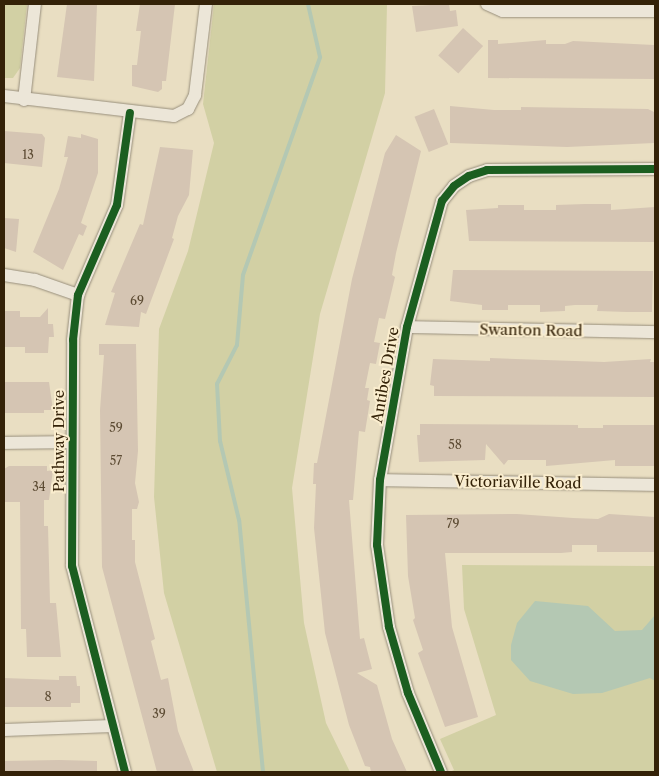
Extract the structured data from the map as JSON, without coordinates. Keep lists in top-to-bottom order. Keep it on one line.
{"streets":{"street":["Swanton Road","Antibes Drive","Pathway Drive","Victoriaville Road"]},"crossings":[["Swanton Road","Antibes Drive"],["Antibes Drive","Victoriaville Road"]],"house_numbers":["13","69","59","58","57","34","79","8","39"]}
